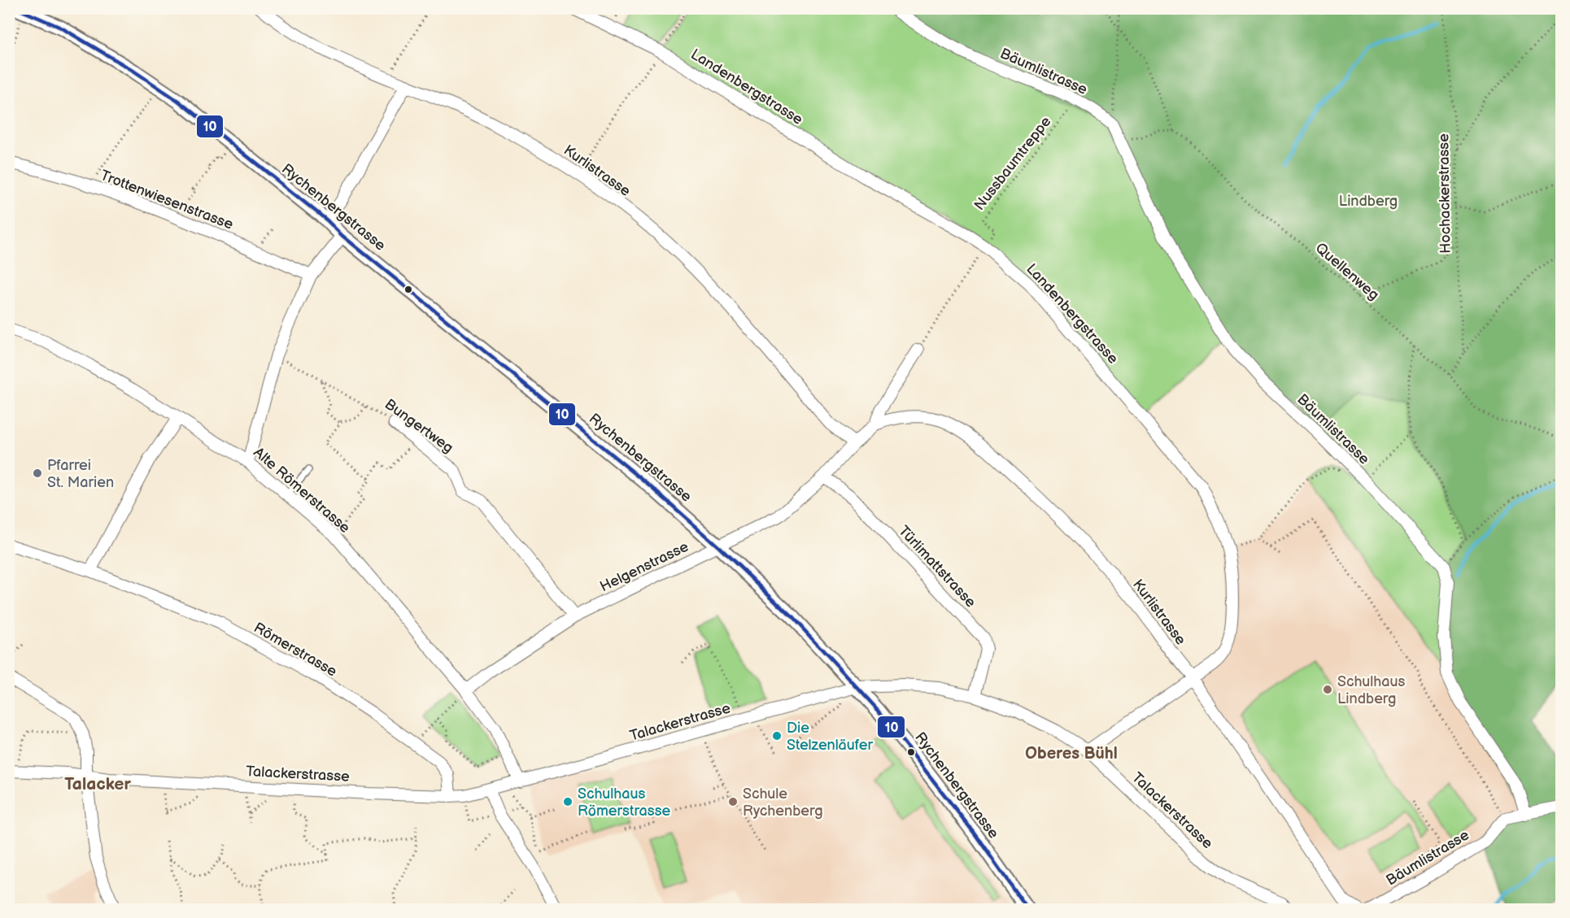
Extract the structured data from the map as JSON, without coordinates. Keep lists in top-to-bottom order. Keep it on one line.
{"streets":{"street":["Bäumlistrasse","Landenbergstrasse","Kurlistrasse","Trottenwiesenstrasse","Rychenbergstrasse","Bungertweg","Alte Römerstrasse","Helgenstrasse","Türlimattstrasse","Römerstrasse","Talackerstrasse"],"path":["Nussbaumtreppe","Hochackerstrasse","Quellenweg"]},"crossings":[["Bäumlistrasse","Nussbaumtreppe"],["Landenbergstrasse","Kurlistrasse"],["Landenbergstrasse","Talackerstrasse"],["Kurlistrasse","Helgenstrasse"],["Rychenbergstrasse","Helgenstrasse"],["Rychenbergstrasse","Talackerstrasse"],["Bungertweg","Helgenstrasse"],["Alte Römerstrasse","Helgenstrasse"],["Alte Römerstrasse","Talackerstrasse"],["Helgenstrasse","Türlimattstrasse"],["Türlimattstrasse","Talackerstrasse"],["Römerstrasse","Talackerstrasse"]],"districts":["Oberes Bühl","Talacker"],"parks":["Lindberg"],"places":["Pfarrei St. Marien","Schulhaus Lindberg","Die Stelzenläufer","Schulhaus Römerstrasse","Schule Rychenberg"],"lines":["transit line 10"]}
